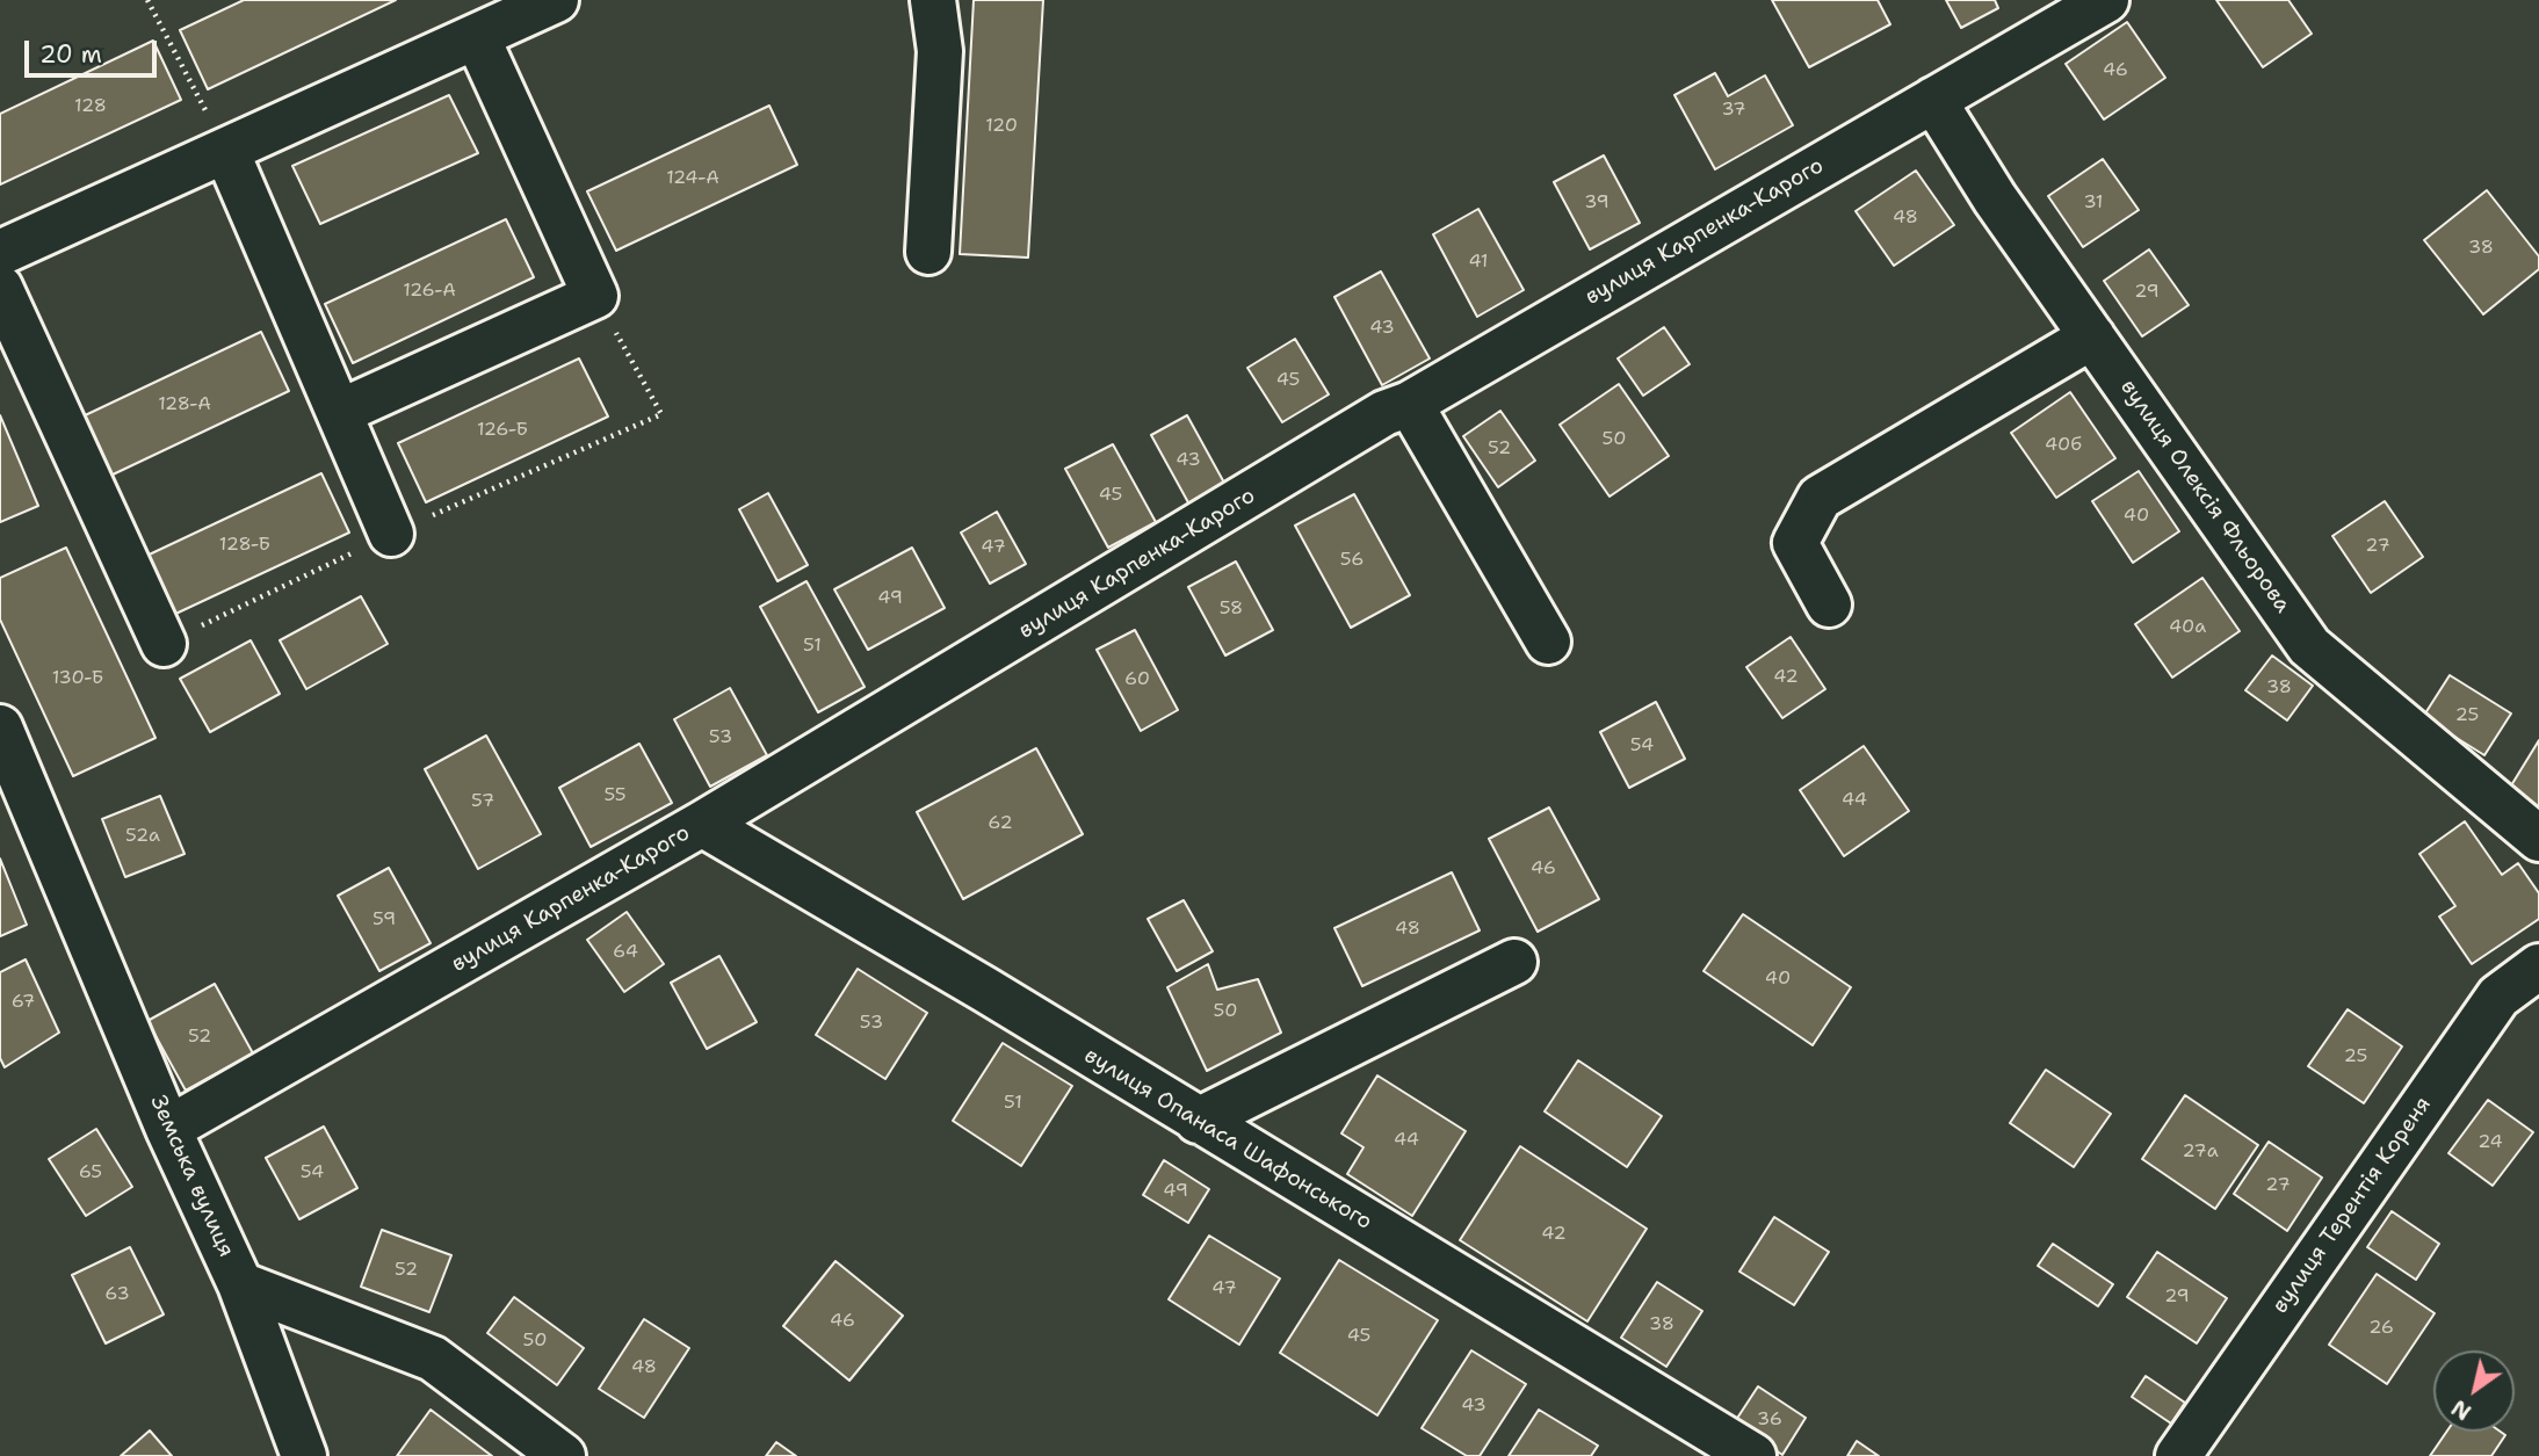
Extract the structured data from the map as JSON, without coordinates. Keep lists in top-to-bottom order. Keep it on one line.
{"streets":{"street":["вулиця Карпенка-Карого","вулиця Олексія Фльорова","вулиця Опанаса Шафонського","Земська вулиця","вулиця Терентія Кореня"]},"crossings":[["вулиця Карпенка-Карого","вулиця Олексія Фльорова"],["вулиця Карпенка-Карого","вулиця Опанаса Шафонського"],["вулиця Карпенка-Карого","Земська вулиця"]],"house_numbers":["46","128","37","120","124-А","39","31","48","38","41","126-А","29","43","45","128-А","126-Б","50","40б","52","43","45","40","128-Б","27","47","56","49","58","40а","51","42","130-Б","60","38","25","53","54","55","44","57","62","52а","46","59","48","64","40","67","50","53","52","25","51","44","24","27а","65","54","27","49","42","52","47","63","29","46","38","26","45","50","48","43","36"],"scale_bar":"20 m","north":"bottom left"}
